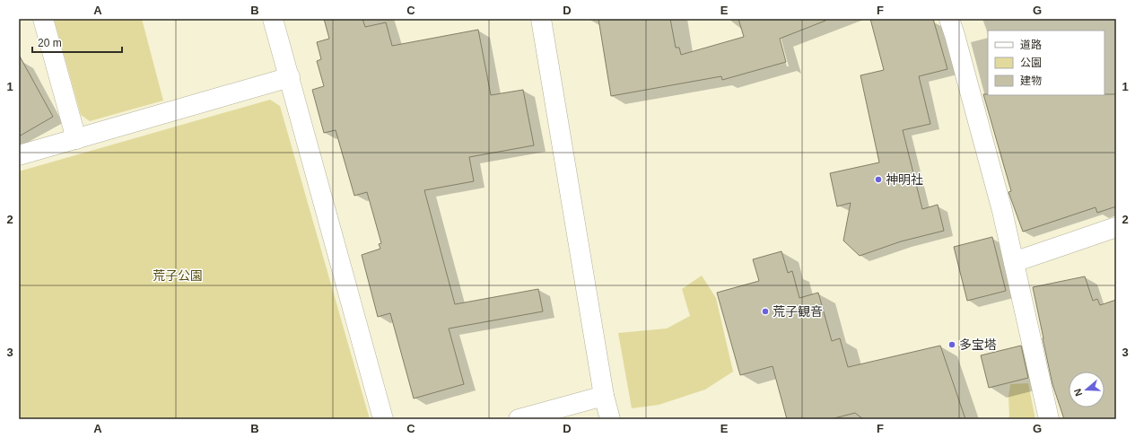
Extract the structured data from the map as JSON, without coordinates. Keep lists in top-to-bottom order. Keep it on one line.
{"parks":["荒子公園"],"places":["神明社","荒子観音","多宝塔"],"legend":["道路","公園","建物"],"scale_bar":"20 m","north":"left","grid":{"columns":["A","B","C","D","E","F","G"],"rows":["1","2","3"]}}
